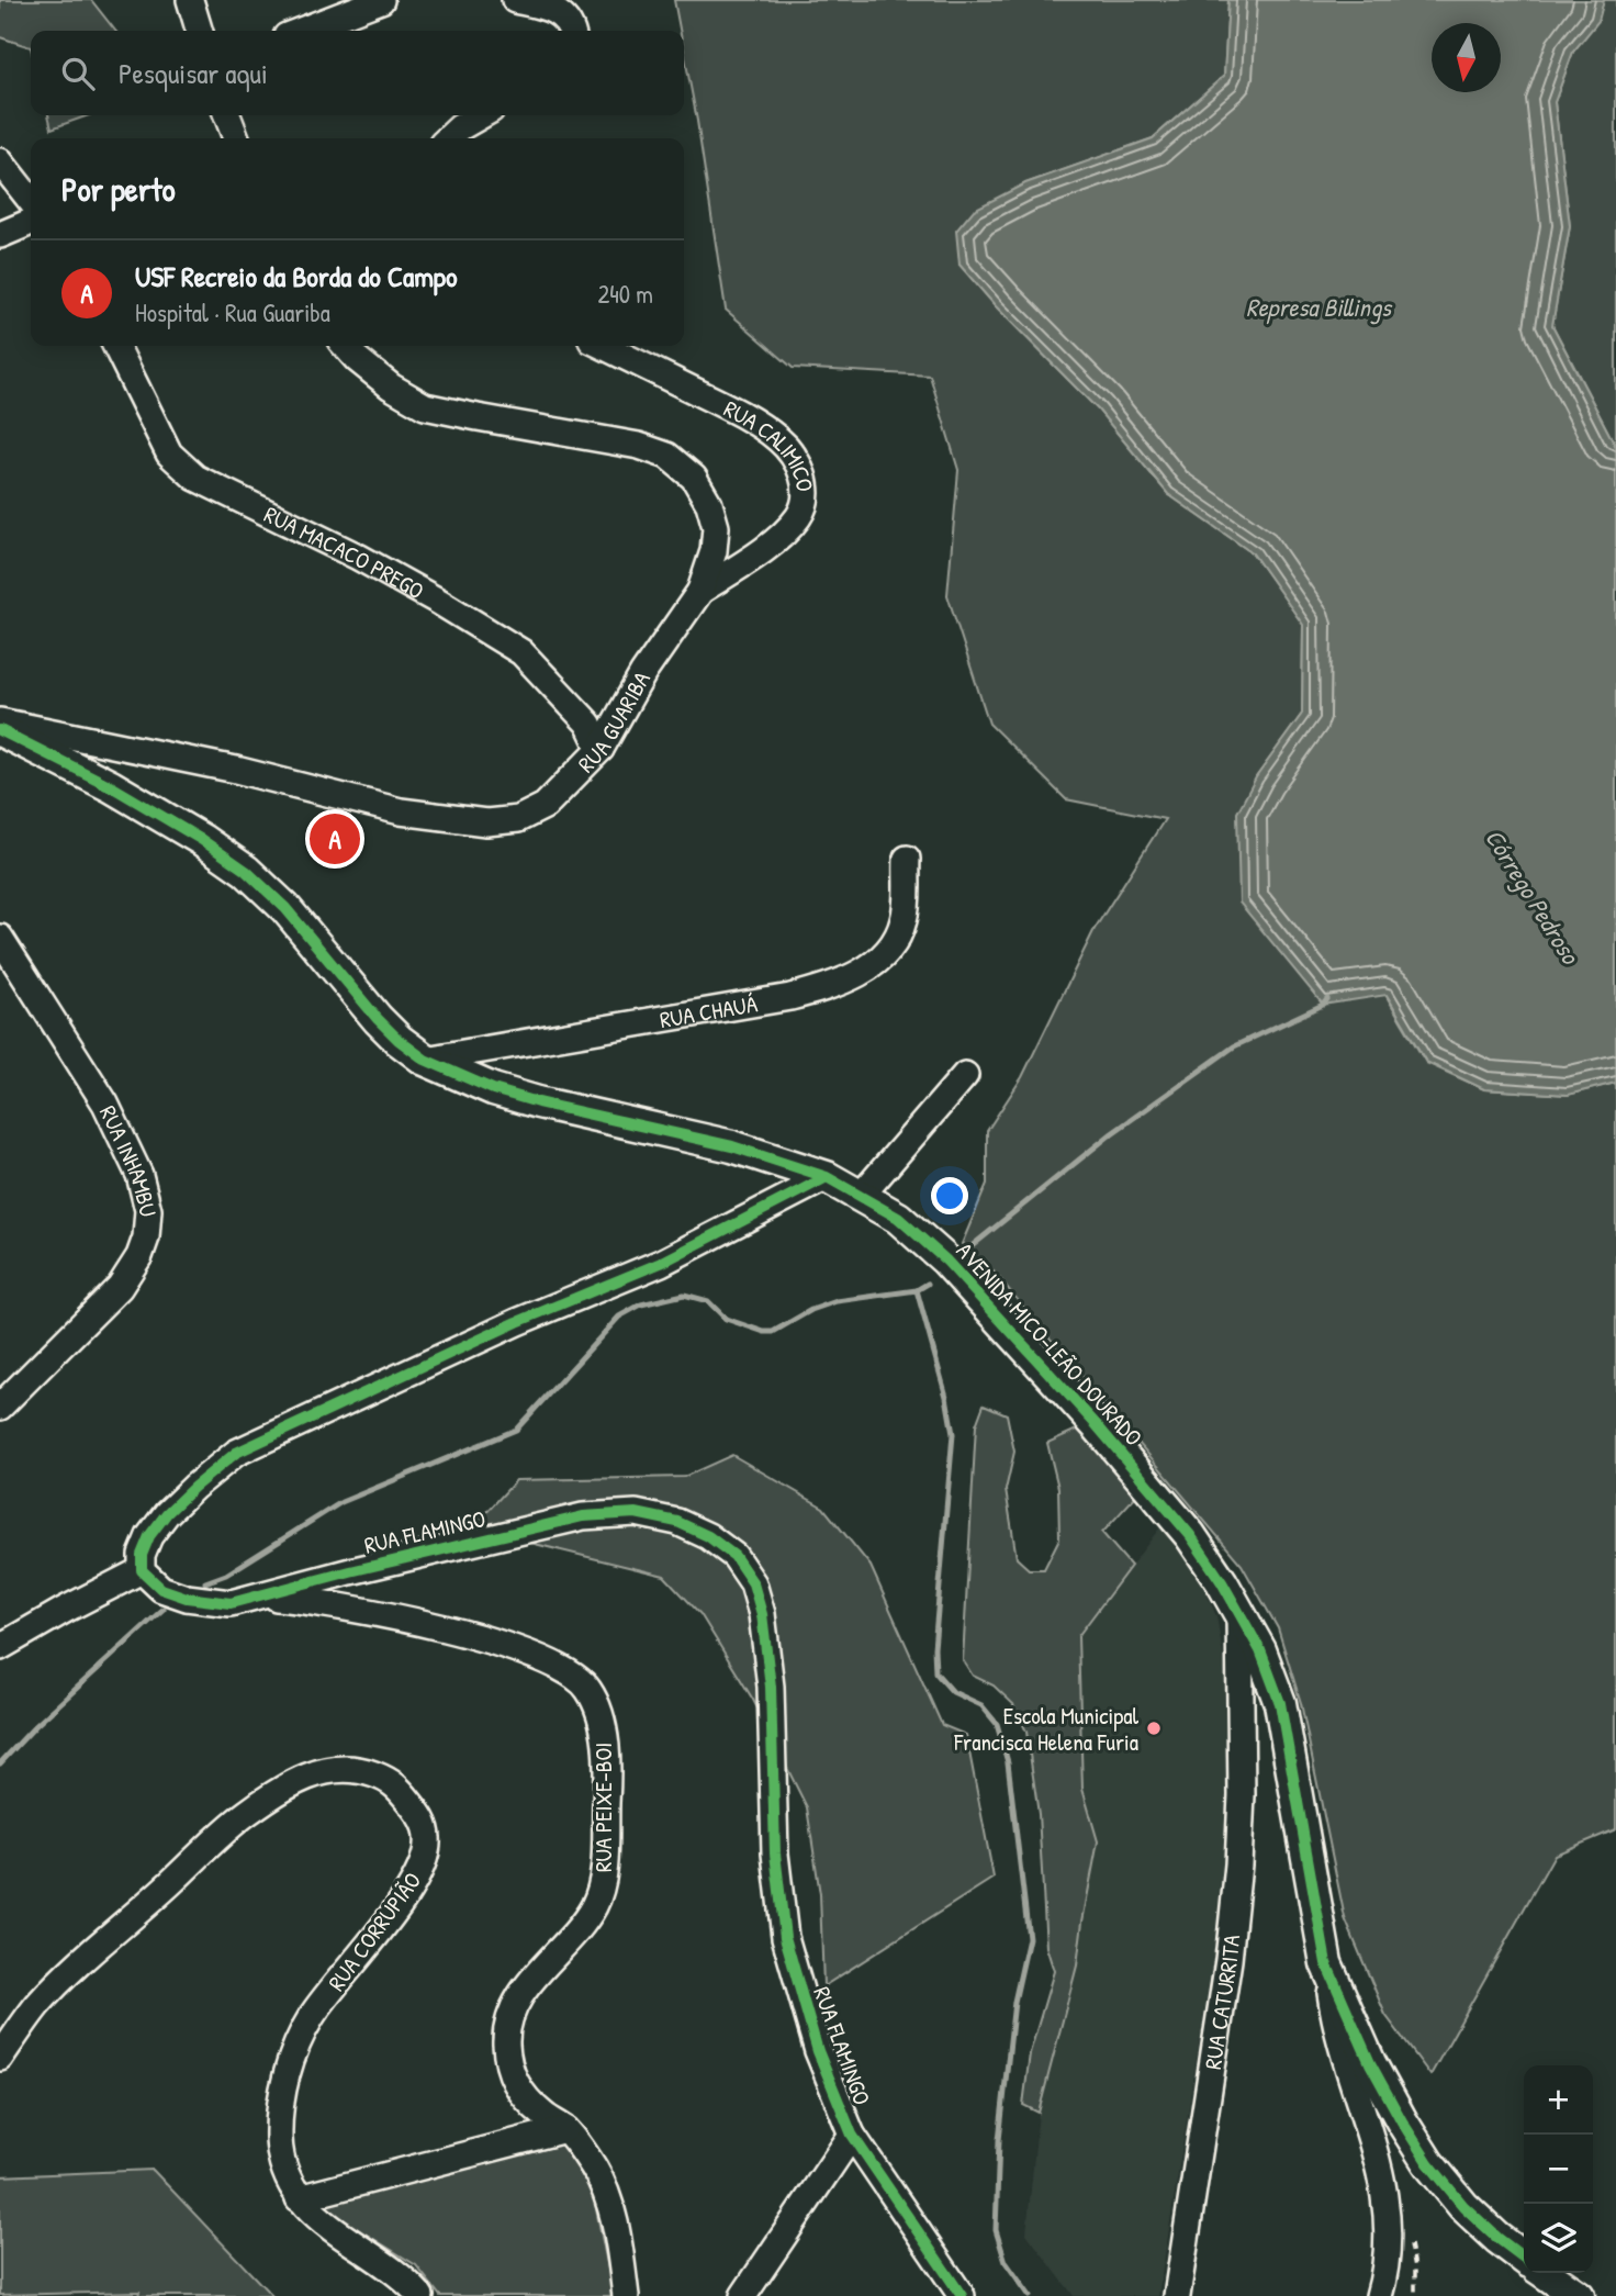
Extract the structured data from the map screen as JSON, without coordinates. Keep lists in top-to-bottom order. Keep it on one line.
{"streets":{"street":["RUA CALIMICO","RUA MACACO PREGO","RUA GUARIBA","RUA CHAUÁ","RUA INHAMBU","AVENIDA MICO-LEÃO DOURADO","RUA FLAMINGO","RUA PEIXE-BOI","RUA CORRUPIÃO","RUA CATURRITA"]},"crossings":[["RUA CALIMICO","RUA GUARIBA"],["RUA MACACO PREGO","RUA GUARIBA"],["RUA CHAUÁ","AVENIDA MICO-LEÃO DOURADO"],["AVENIDA MICO-LEÃO DOURADO","RUA CATURRITA"],["RUA FLAMINGO","RUA PEIXE-BOI"]],"water":["Represa Billings","Córrego Pedroso"],"places":["Escola Municipal Francisca Helena Furia"],"north":"bottom","page":{"search":"Pesquisar aqui","heading":"Por perto","list":[{"mark":"A","name":"USF Recreio da Borda do Campo","note":"Hospital · Rua Guariba","value":"240 m"}],"pins":"A","map_buttons":["+","−"]}}
